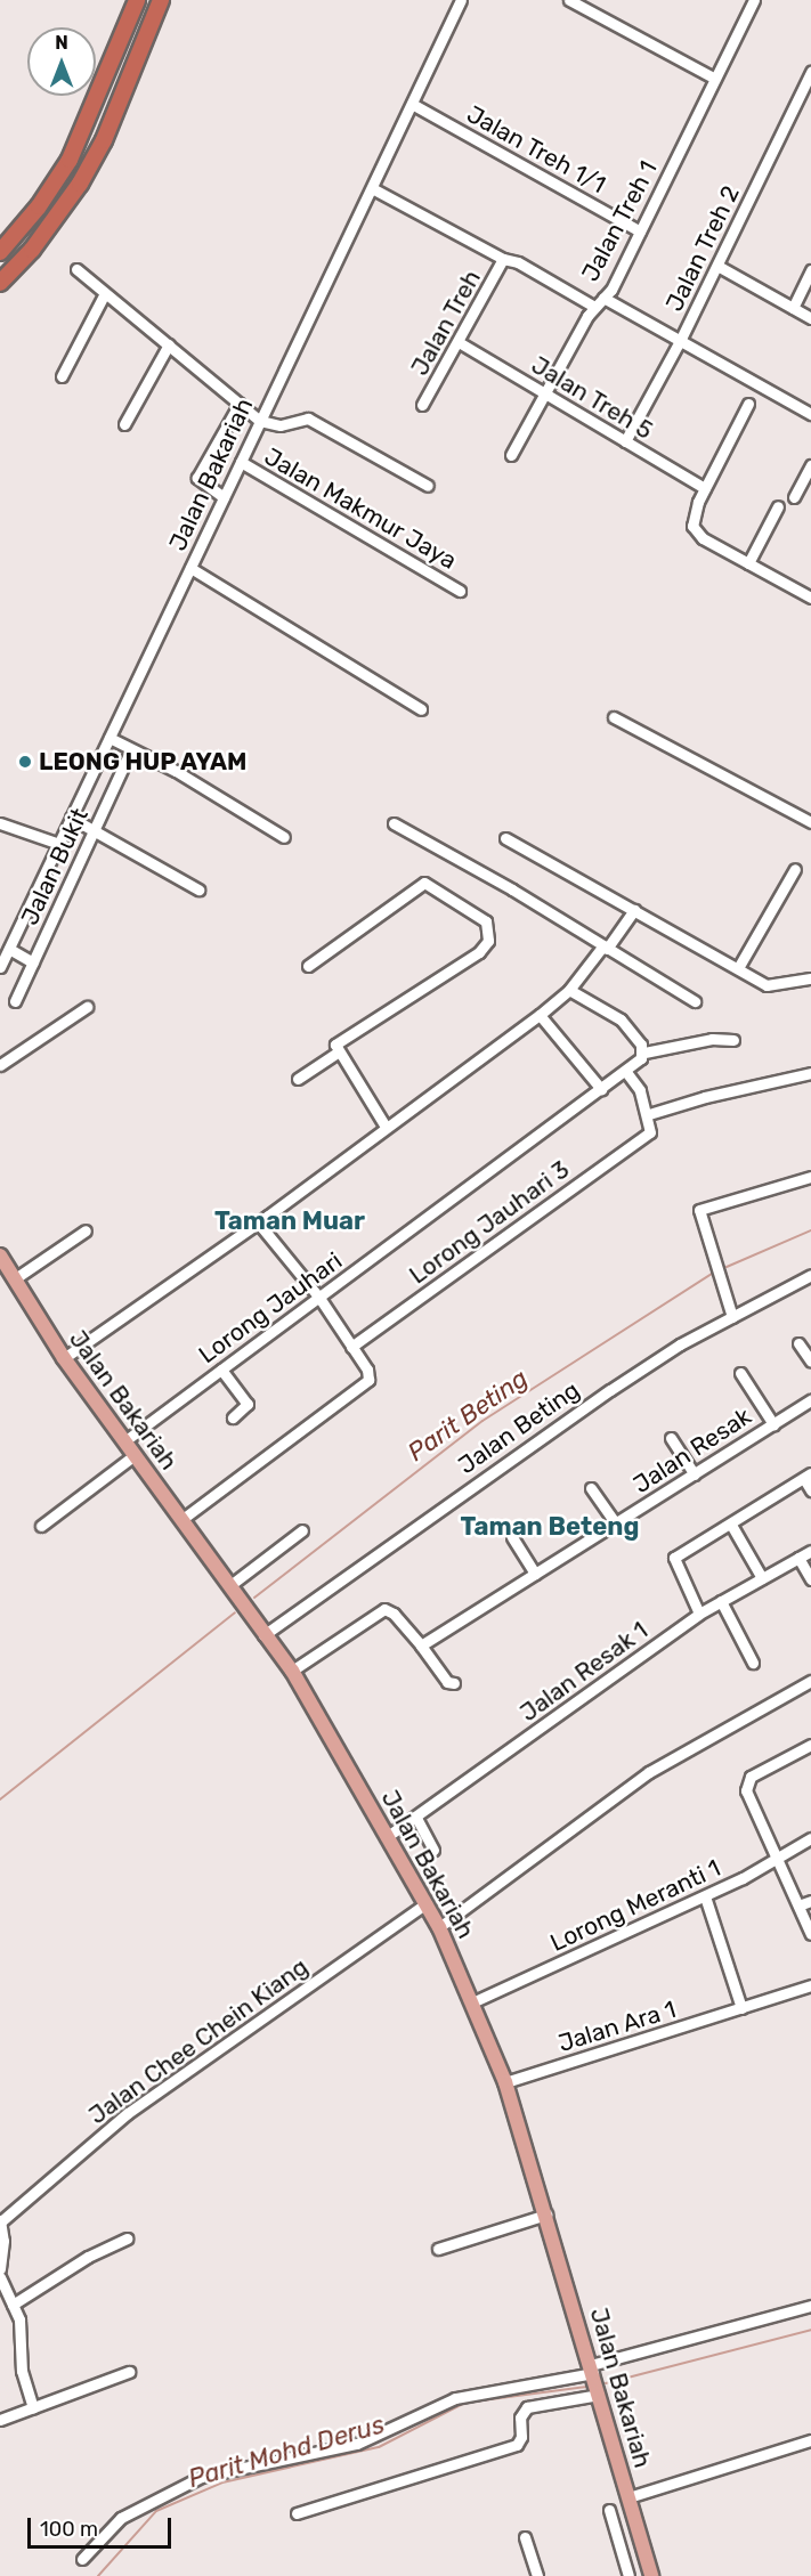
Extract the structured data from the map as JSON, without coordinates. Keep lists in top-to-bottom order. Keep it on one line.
{"streets":{"main road":["Jalan Bakariah"],"street":["Jalan Treh 1/1","Jalan Treh 1","Jalan Treh 2","Jalan Treh","Jalan Treh 5","Jalan Makmur Jaya","Jalan Bukit","Lorong Jauhari 3","Lorong Jauhari","Jalan Beting","Jalan Resak","Jalan Resak 1","Lorong Meranti 1","Jalan Ara 1","Jalan Chee Chein Kiang"]},"crossings":[["Jalan Treh 1/1","Jalan Treh 1"],["Jalan Treh 1/1","Jalan Bakariah"],["Jalan Treh 1","Jalan Treh"],["Jalan Treh 1","Jalan Treh 5"],["Jalan Treh 2","Jalan Treh 5"],["Jalan Treh","Jalan Treh 5"],["Jalan Treh","Jalan Bakariah"],["Jalan Bakariah","Jalan Makmur Jaya"],["Jalan Bakariah","Lorong Jauhari"],["Jalan Bakariah","Jalan Beting"],["Jalan Bakariah","Jalan Resak 1"],["Jalan Bakariah","Lorong Meranti 1"],["Jalan Bakariah","Jalan Ara 1"],["Jalan Bakariah","Jalan Chee Chein Kiang"]],"districts":["Taman Muar","Taman Beteng"],"water":["Parit Beting","Parit Mohd Derus"],"places":["LEONG HUP AYAM"],"scale_bar":"100 m","north":"top"}
